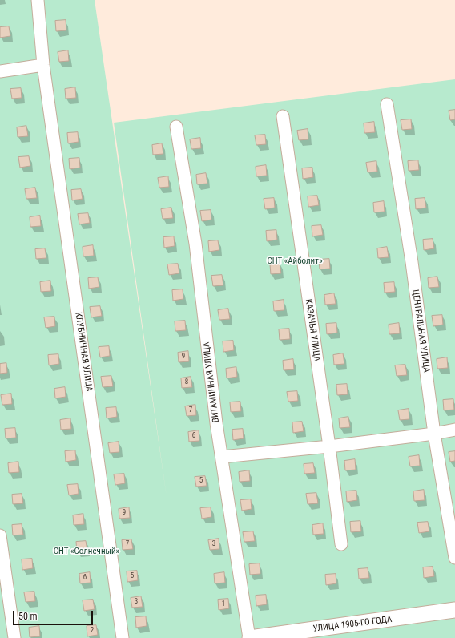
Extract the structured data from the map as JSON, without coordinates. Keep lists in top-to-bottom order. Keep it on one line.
{"streets":{"street":["КАЗАЧЬЯ УЛИЦА","ЦЕНТРАЛЬНАЯ УЛИЦА","КЛУБНИЧНАЯ УЛИЦА","ВИТАМИННАЯ УЛИЦА","УЛИЦА 1905-ГО ГОДА"]},"crossings":[["ВИТАМИННАЯ УЛИЦА","УЛИЦА 1905-ГО ГОДА"]],"parks":["СНТ «Айболит»","СНТ «Солнечный»"],"house_numbers":["9","8","7","6","5","9","7","3","5","6","3","1","2"],"scale_bar":"50 m"}
